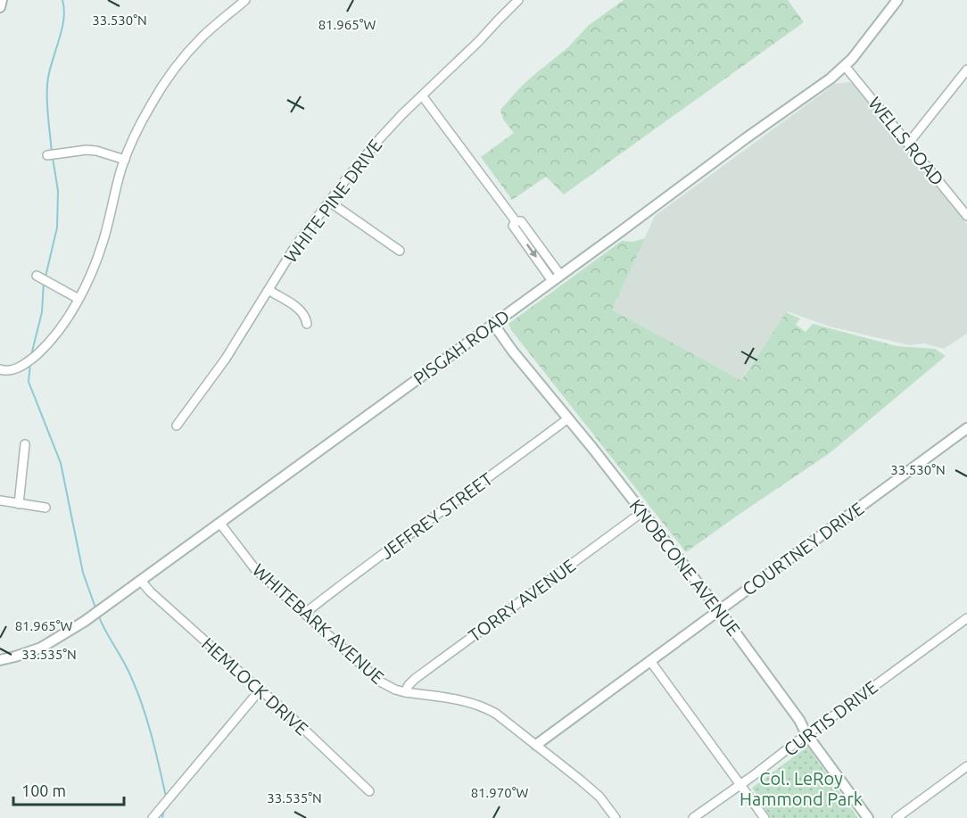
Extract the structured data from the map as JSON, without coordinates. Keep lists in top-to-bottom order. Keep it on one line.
{"streets":{"street":["WELLS ROAD","WHITE PINE DRIVE","PISGAH ROAD","JEFFREY STREET","COURTNEY DRIVE","KNOBCONE AVENUE","TORRY AVENUE","WHITEBARK AVENUE","HEMLOCK DRIVE","CURTIS DRIVE"]},"crossings":[["WELLS ROAD","PISGAH ROAD"],["PISGAH ROAD","KNOBCONE AVENUE"],["PISGAH ROAD","WHITEBARK AVENUE"],["PISGAH ROAD","HEMLOCK DRIVE"],["JEFFREY STREET","KNOBCONE AVENUE"],["JEFFREY STREET","WHITEBARK AVENUE"],["COURTNEY DRIVE","KNOBCONE AVENUE"],["COURTNEY DRIVE","WHITEBARK AVENUE"],["KNOBCONE AVENUE","TORRY AVENUE"],["KNOBCONE AVENUE","CURTIS DRIVE"],["TORRY AVENUE","WHITEBARK AVENUE"]],"parks":["Col. LeRoy Hammond Park"],"scale_bar":"100 m","coordinates":["33.530°N","81.965°W","33.535°N","81.970°W"]}
